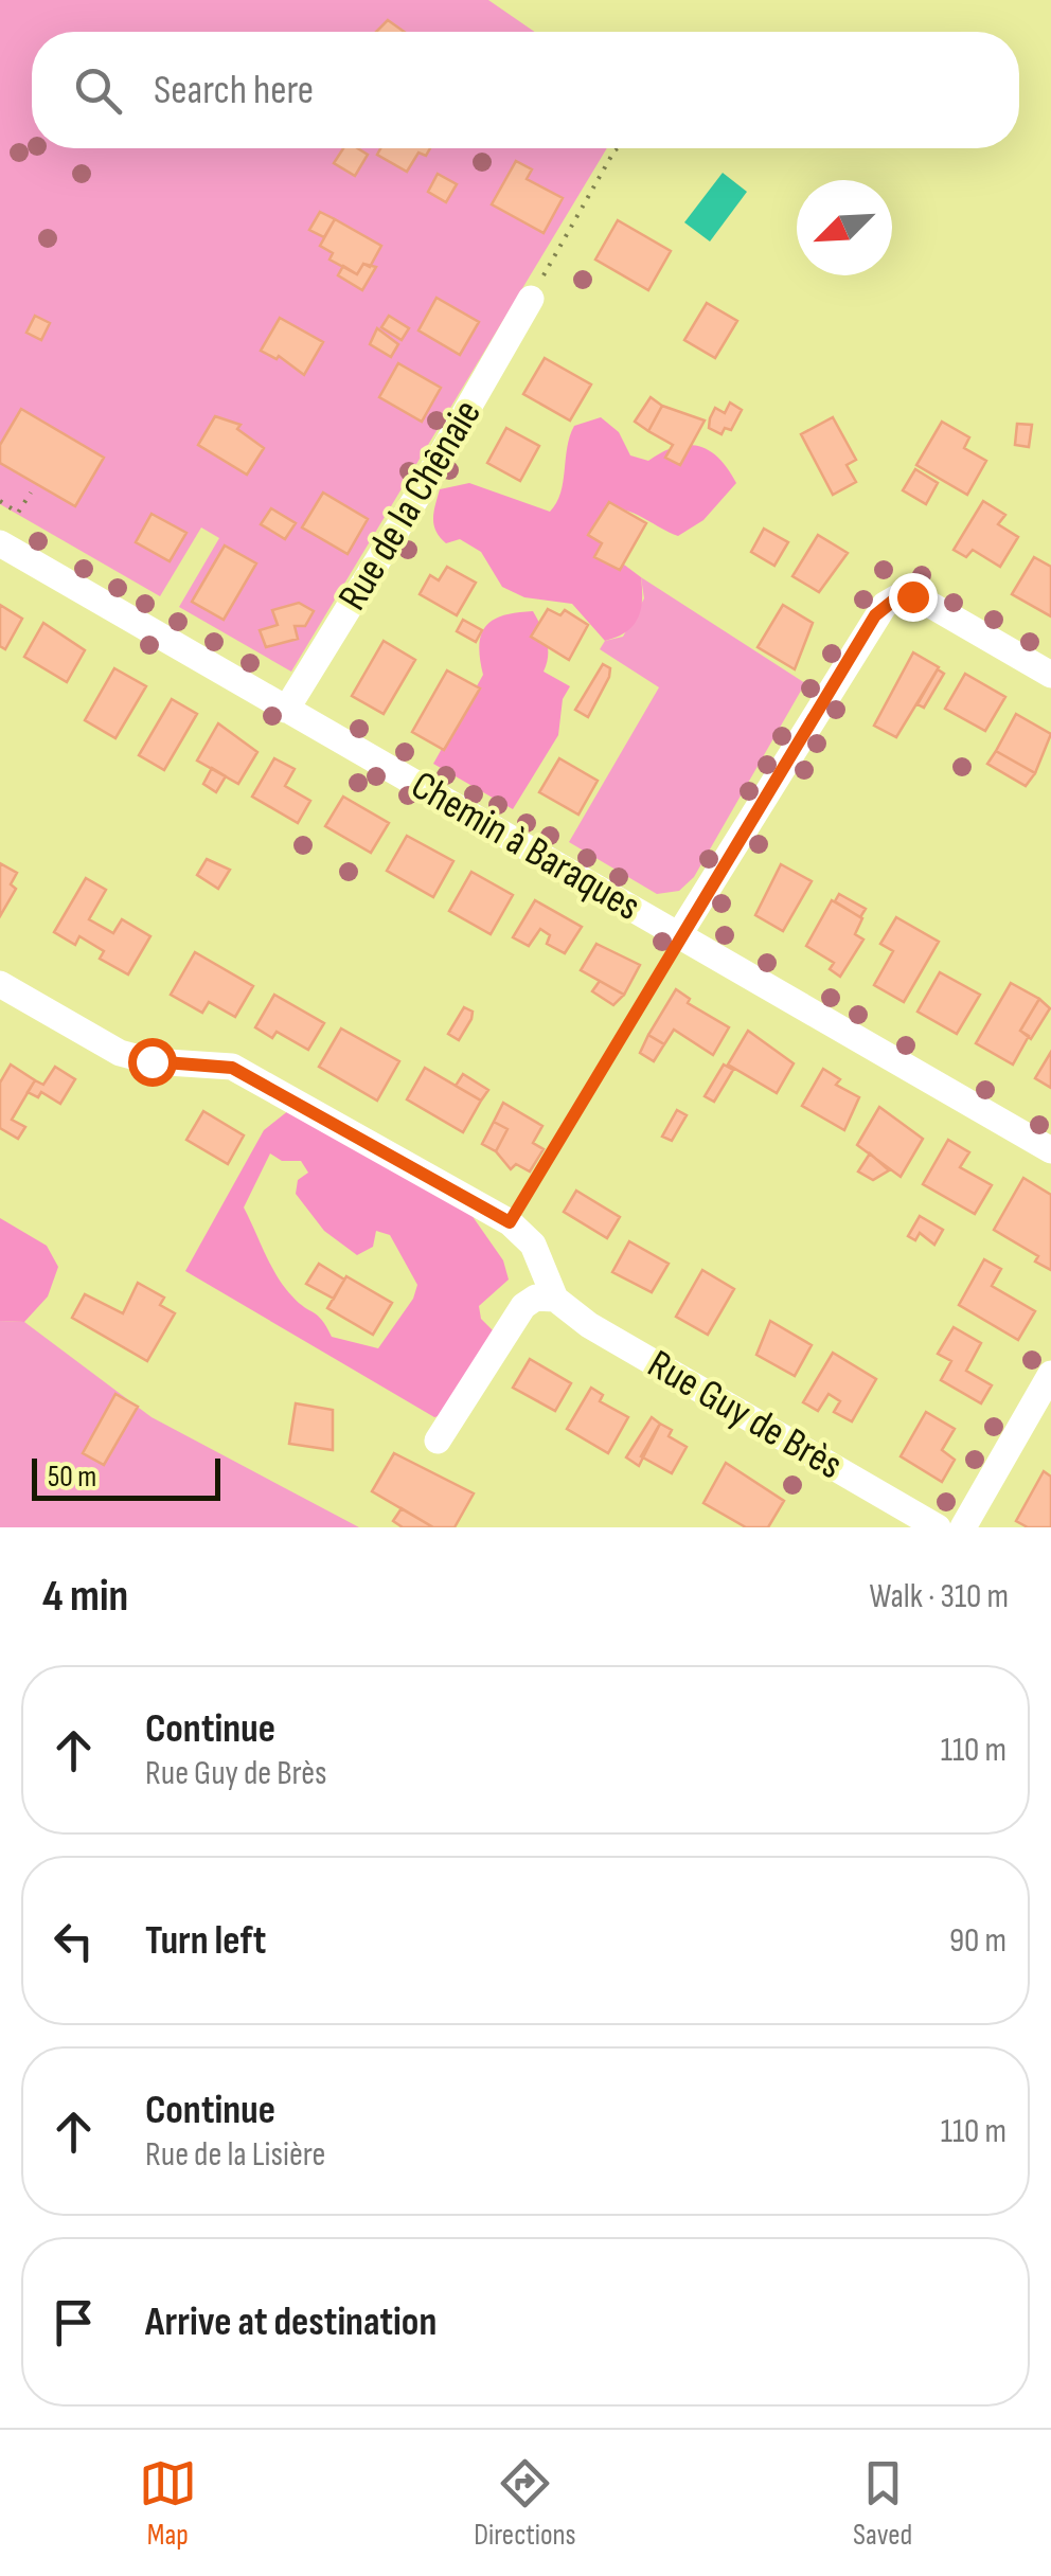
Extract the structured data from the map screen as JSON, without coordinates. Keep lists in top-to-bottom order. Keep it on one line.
{"streets":{"street":["Rue de la Chênaie","Chemin à Baraques","Rue Guy de Brès"]},"crossings":[["Rue de la Chênaie","Chemin à Baraques"]],"scale_bar":"50 m","north":"bottom left","page":{"search":"Search here","scale":"50 m","heading":["4 min","Walk · 310 m"],"list":[["Continue","Rue Guy de Brès","110 m"],["Turn left","90 m"],["Continue","Rue de la Lisière","110 m"],"Arrive at destination"],"nav":["Map","Directions","Saved"]}}
